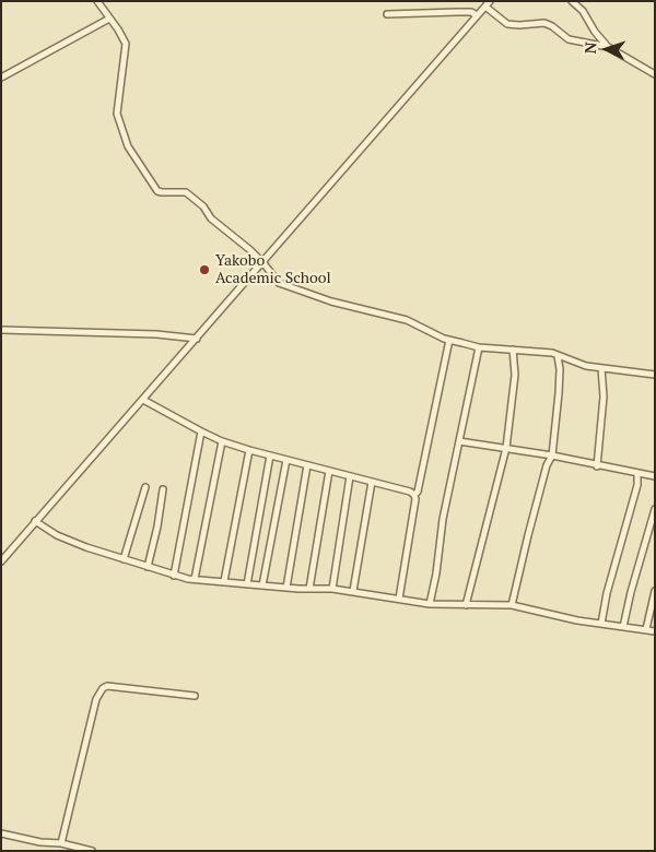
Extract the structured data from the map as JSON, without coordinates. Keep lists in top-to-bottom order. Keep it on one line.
{"places":["Yakobo Academic School"],"north":"left"}
